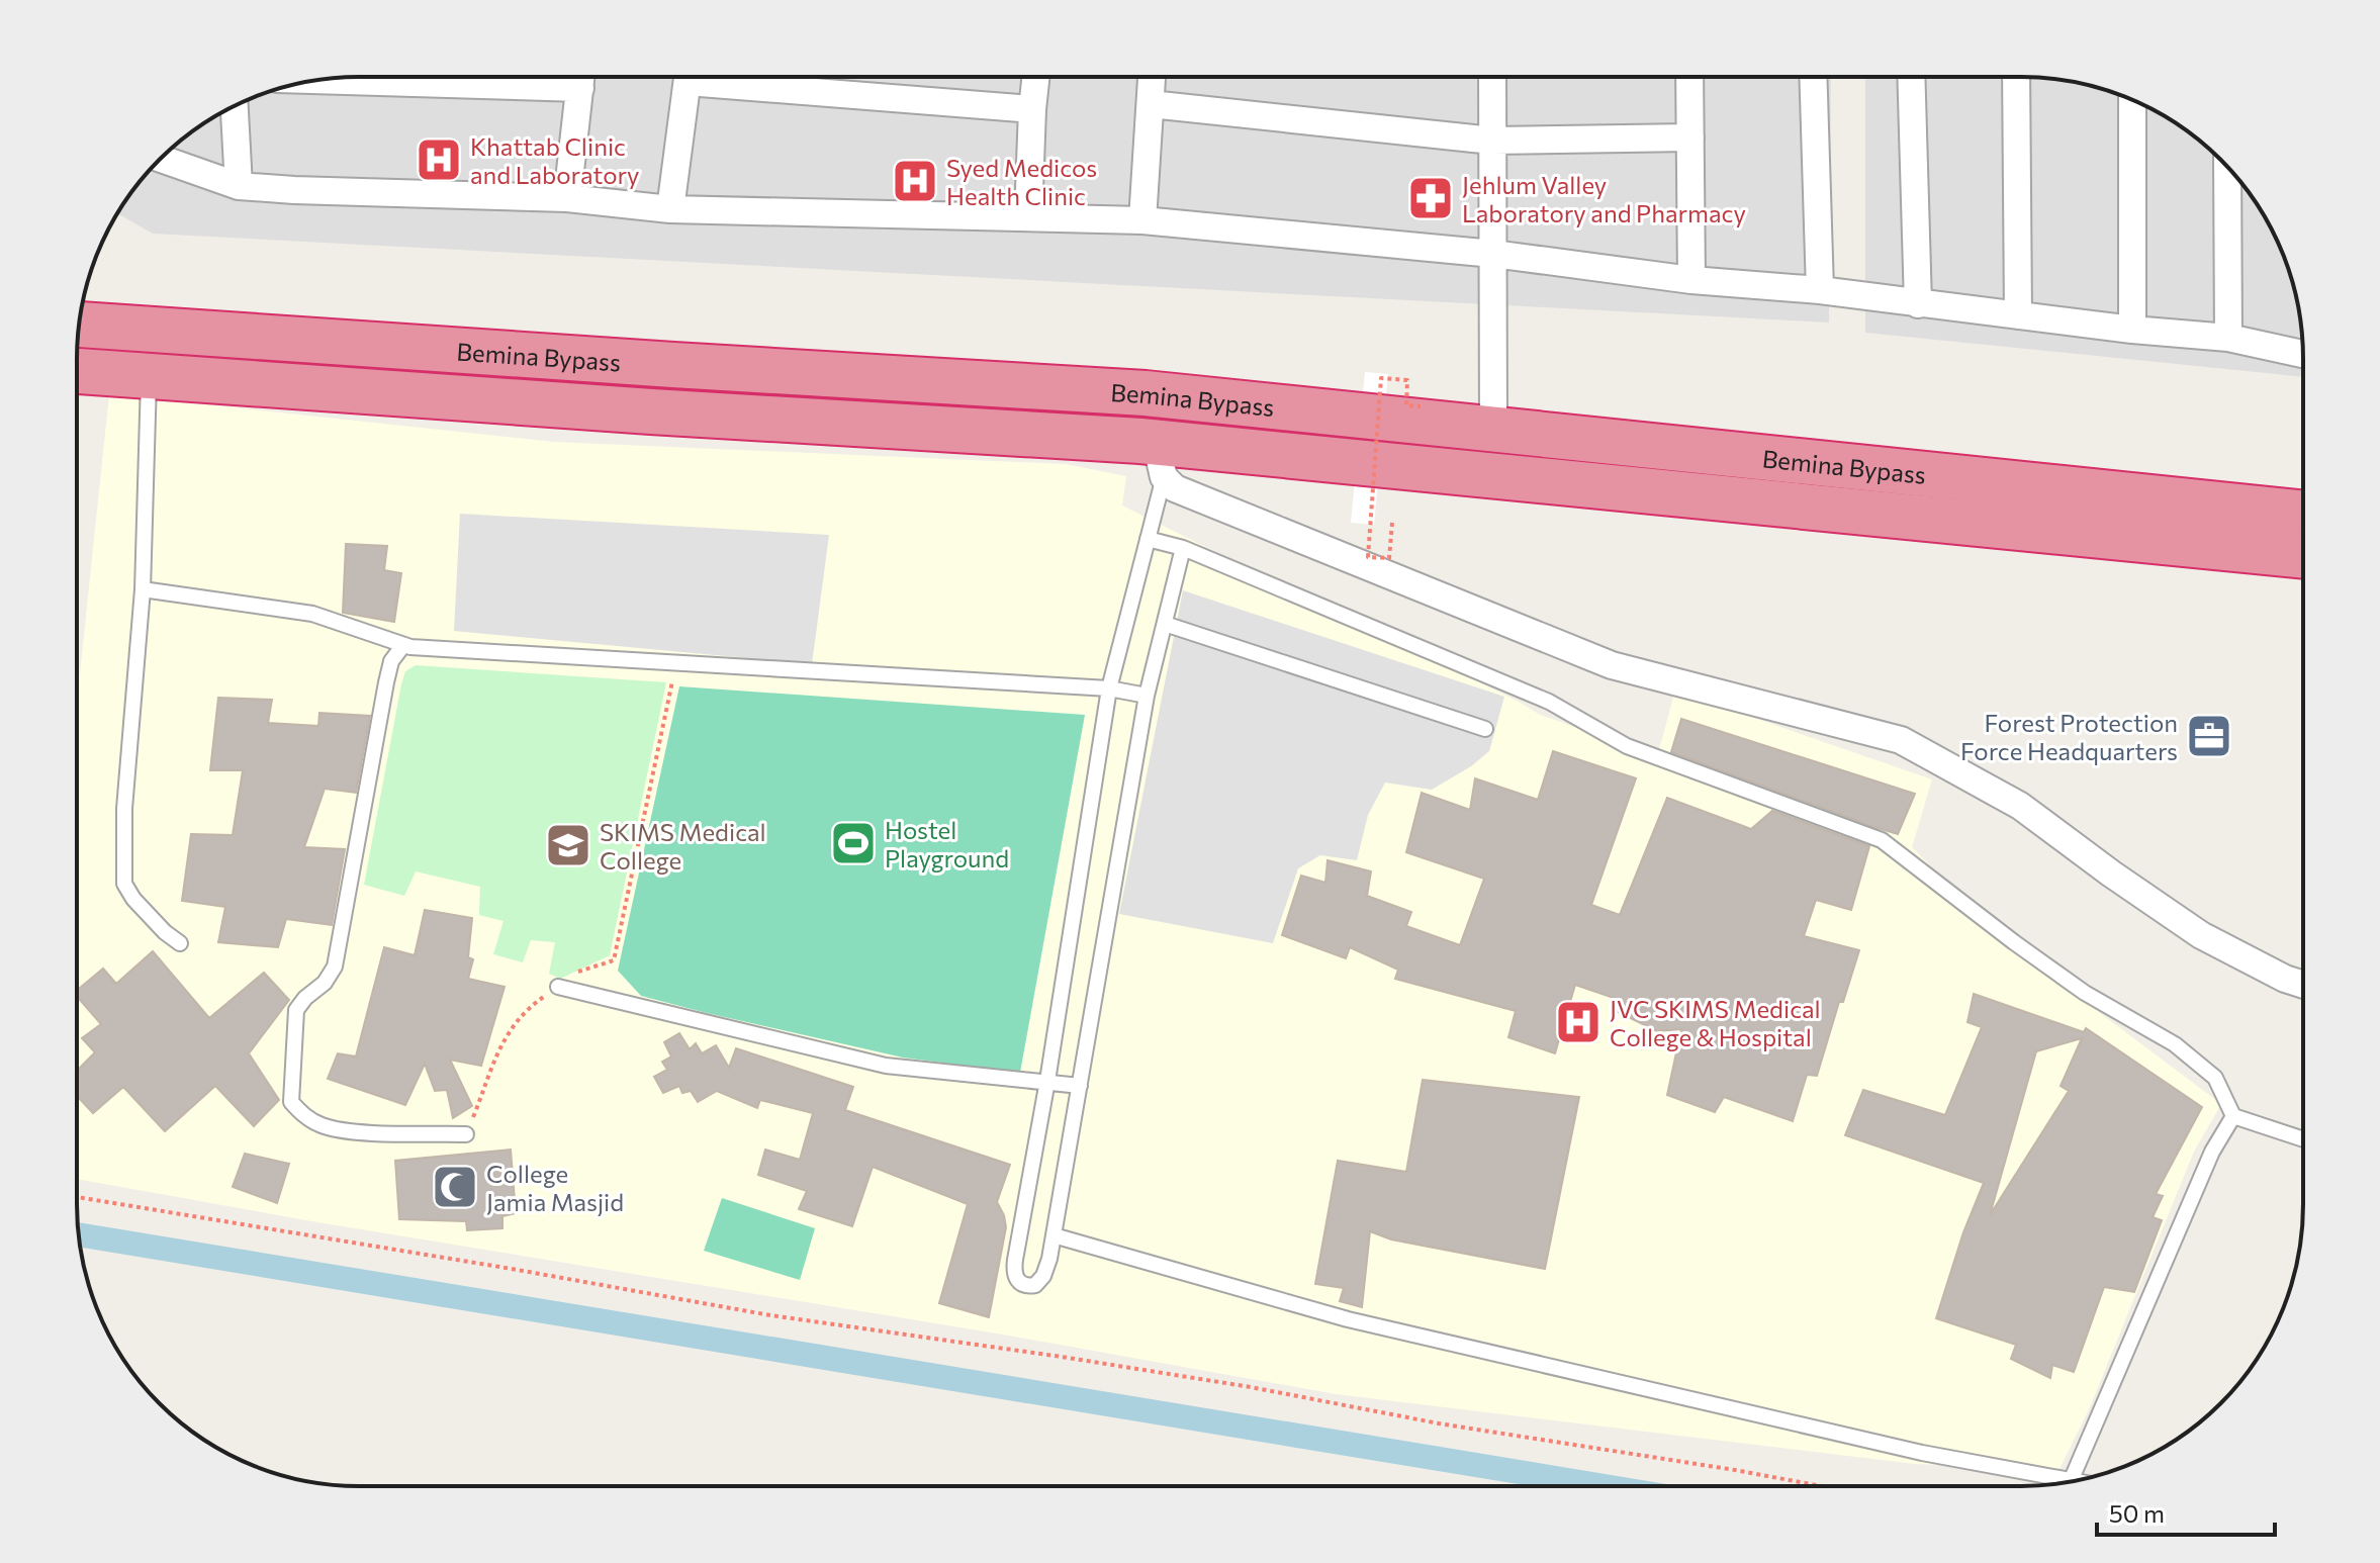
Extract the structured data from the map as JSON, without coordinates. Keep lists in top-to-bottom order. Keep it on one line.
{"streets":{"highway":["Bemina Bypass"]},"places":{"hospital":["Khattab Clinic and Laboratory","Syed Medicos Health Clinic","JVC SKIMS Medical College & Hospital"],"pharmacy":["Jehlum Valley Laboratory and Pharmacy"],"office":["Forest Protection Force Headquarters"],"sports":["Hostel Playground"],"school or university":["SKIMS Medical College"],"mosque":["College Jamia Masjid"]},"scale_bar":"50 m"}
